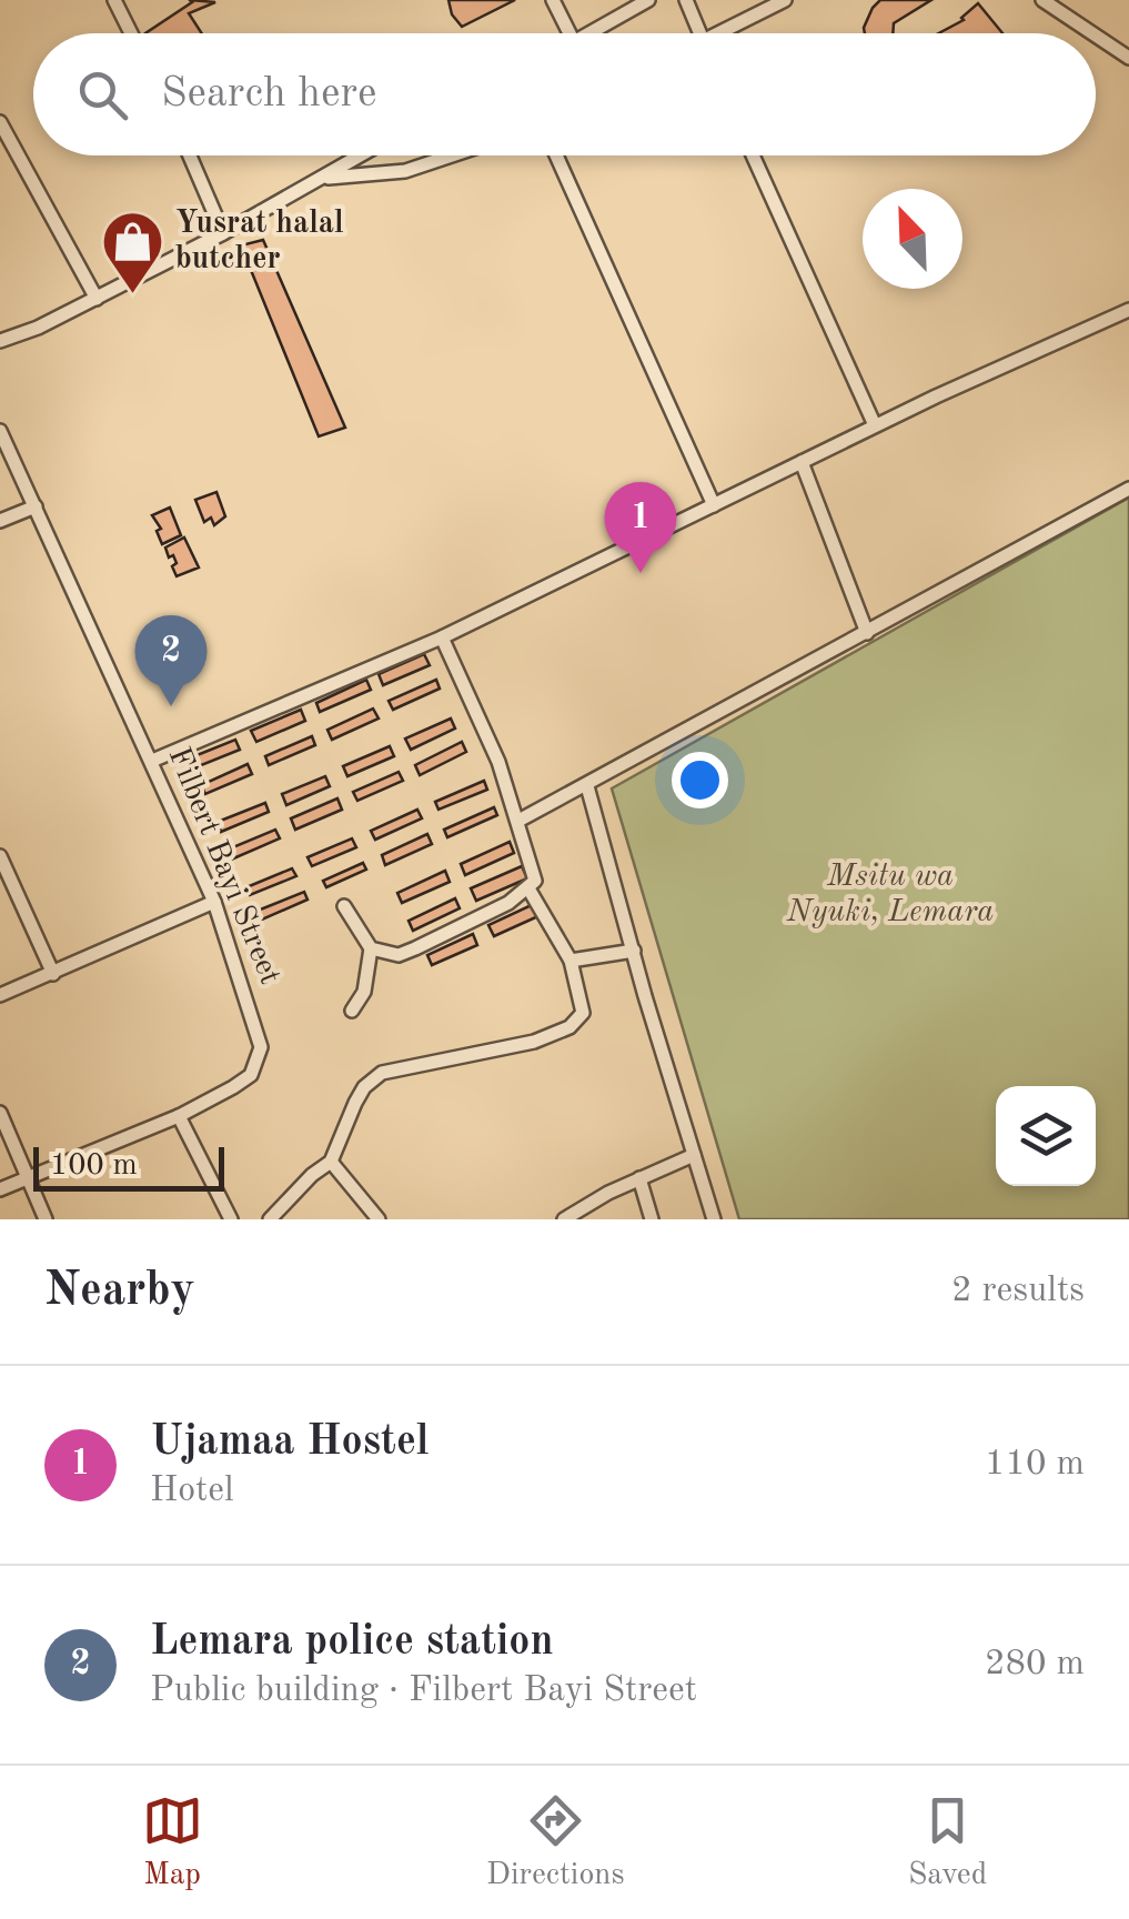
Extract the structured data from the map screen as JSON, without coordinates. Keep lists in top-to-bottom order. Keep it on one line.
{"streets":{"street":["Filbert Bayi Street"]},"parks":["Msitu wa Nyuki, Lemara"],"places":{"shop":["Yusrat halal butcher"]},"scale_bar":"100 m","north":"top left","page":{"search":"Search here","pins":["1","2"],"scale":"100 m","heading":["Nearby","2 results"],"list":[{"mark":"1","name":"Ujamaa Hostel","note":"Hotel","value":"110 m"},{"mark":"2","name":"Lemara police station","note":"Public building · Filbert Bayi Street","value":"280 m"}],"nav":["Map","Directions","Saved"]}}
